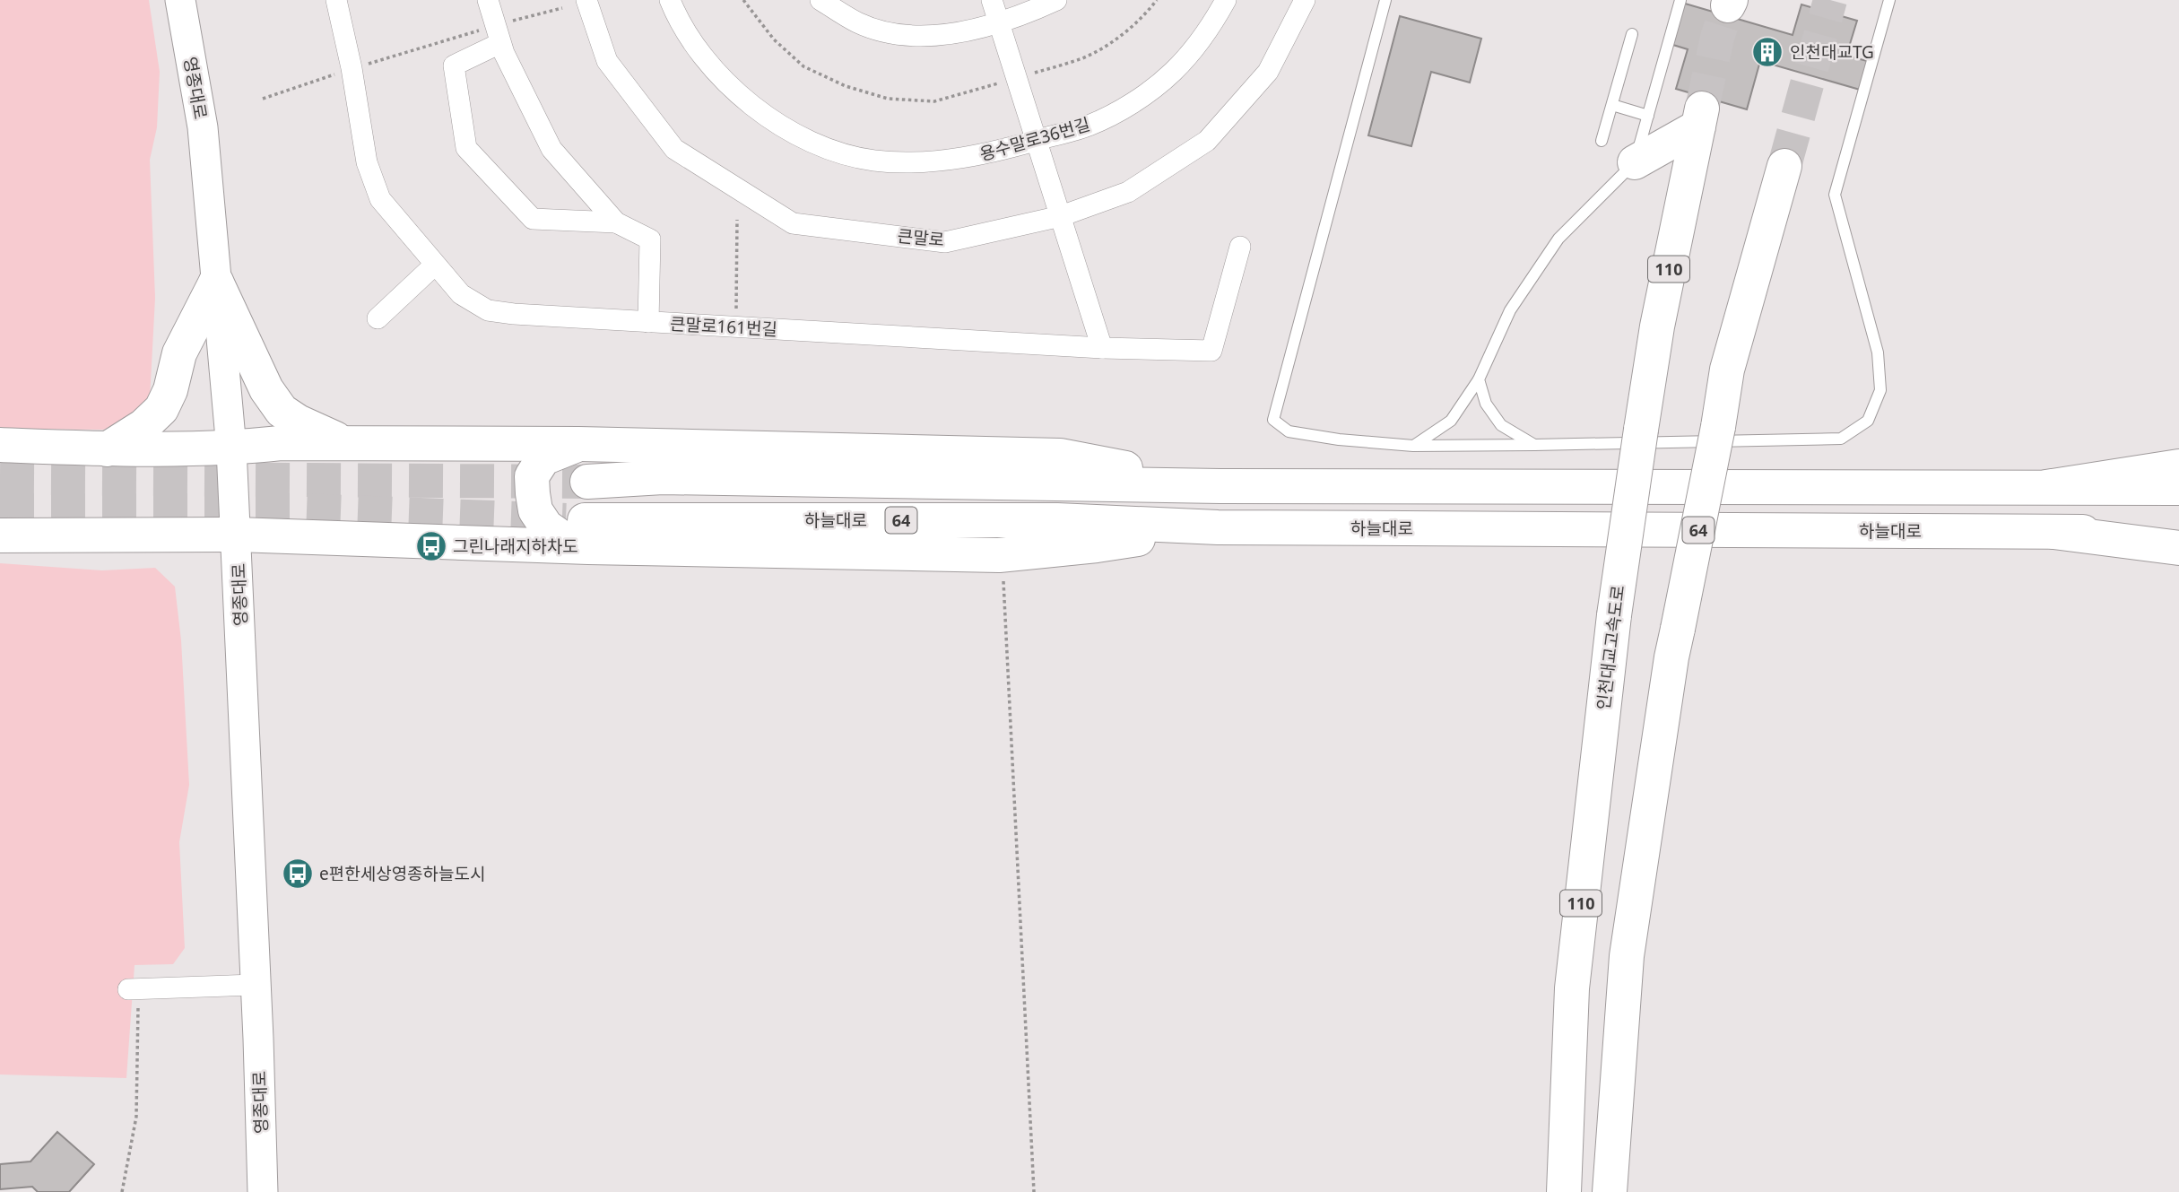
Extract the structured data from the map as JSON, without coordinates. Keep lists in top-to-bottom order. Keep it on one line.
{"streets":{"highway":["110","하늘대로","64","인천대교고속도로"],"main road":["영종대로"],"street":["용수말로36번길","큰말로","큰말로161번길"]},"crossings":[["영종대로","하늘대로"]],"places":{"building":["인천대교TG"],"bus stop":["그린나래지하차도","e편한세상영종하늘도시"]}}
